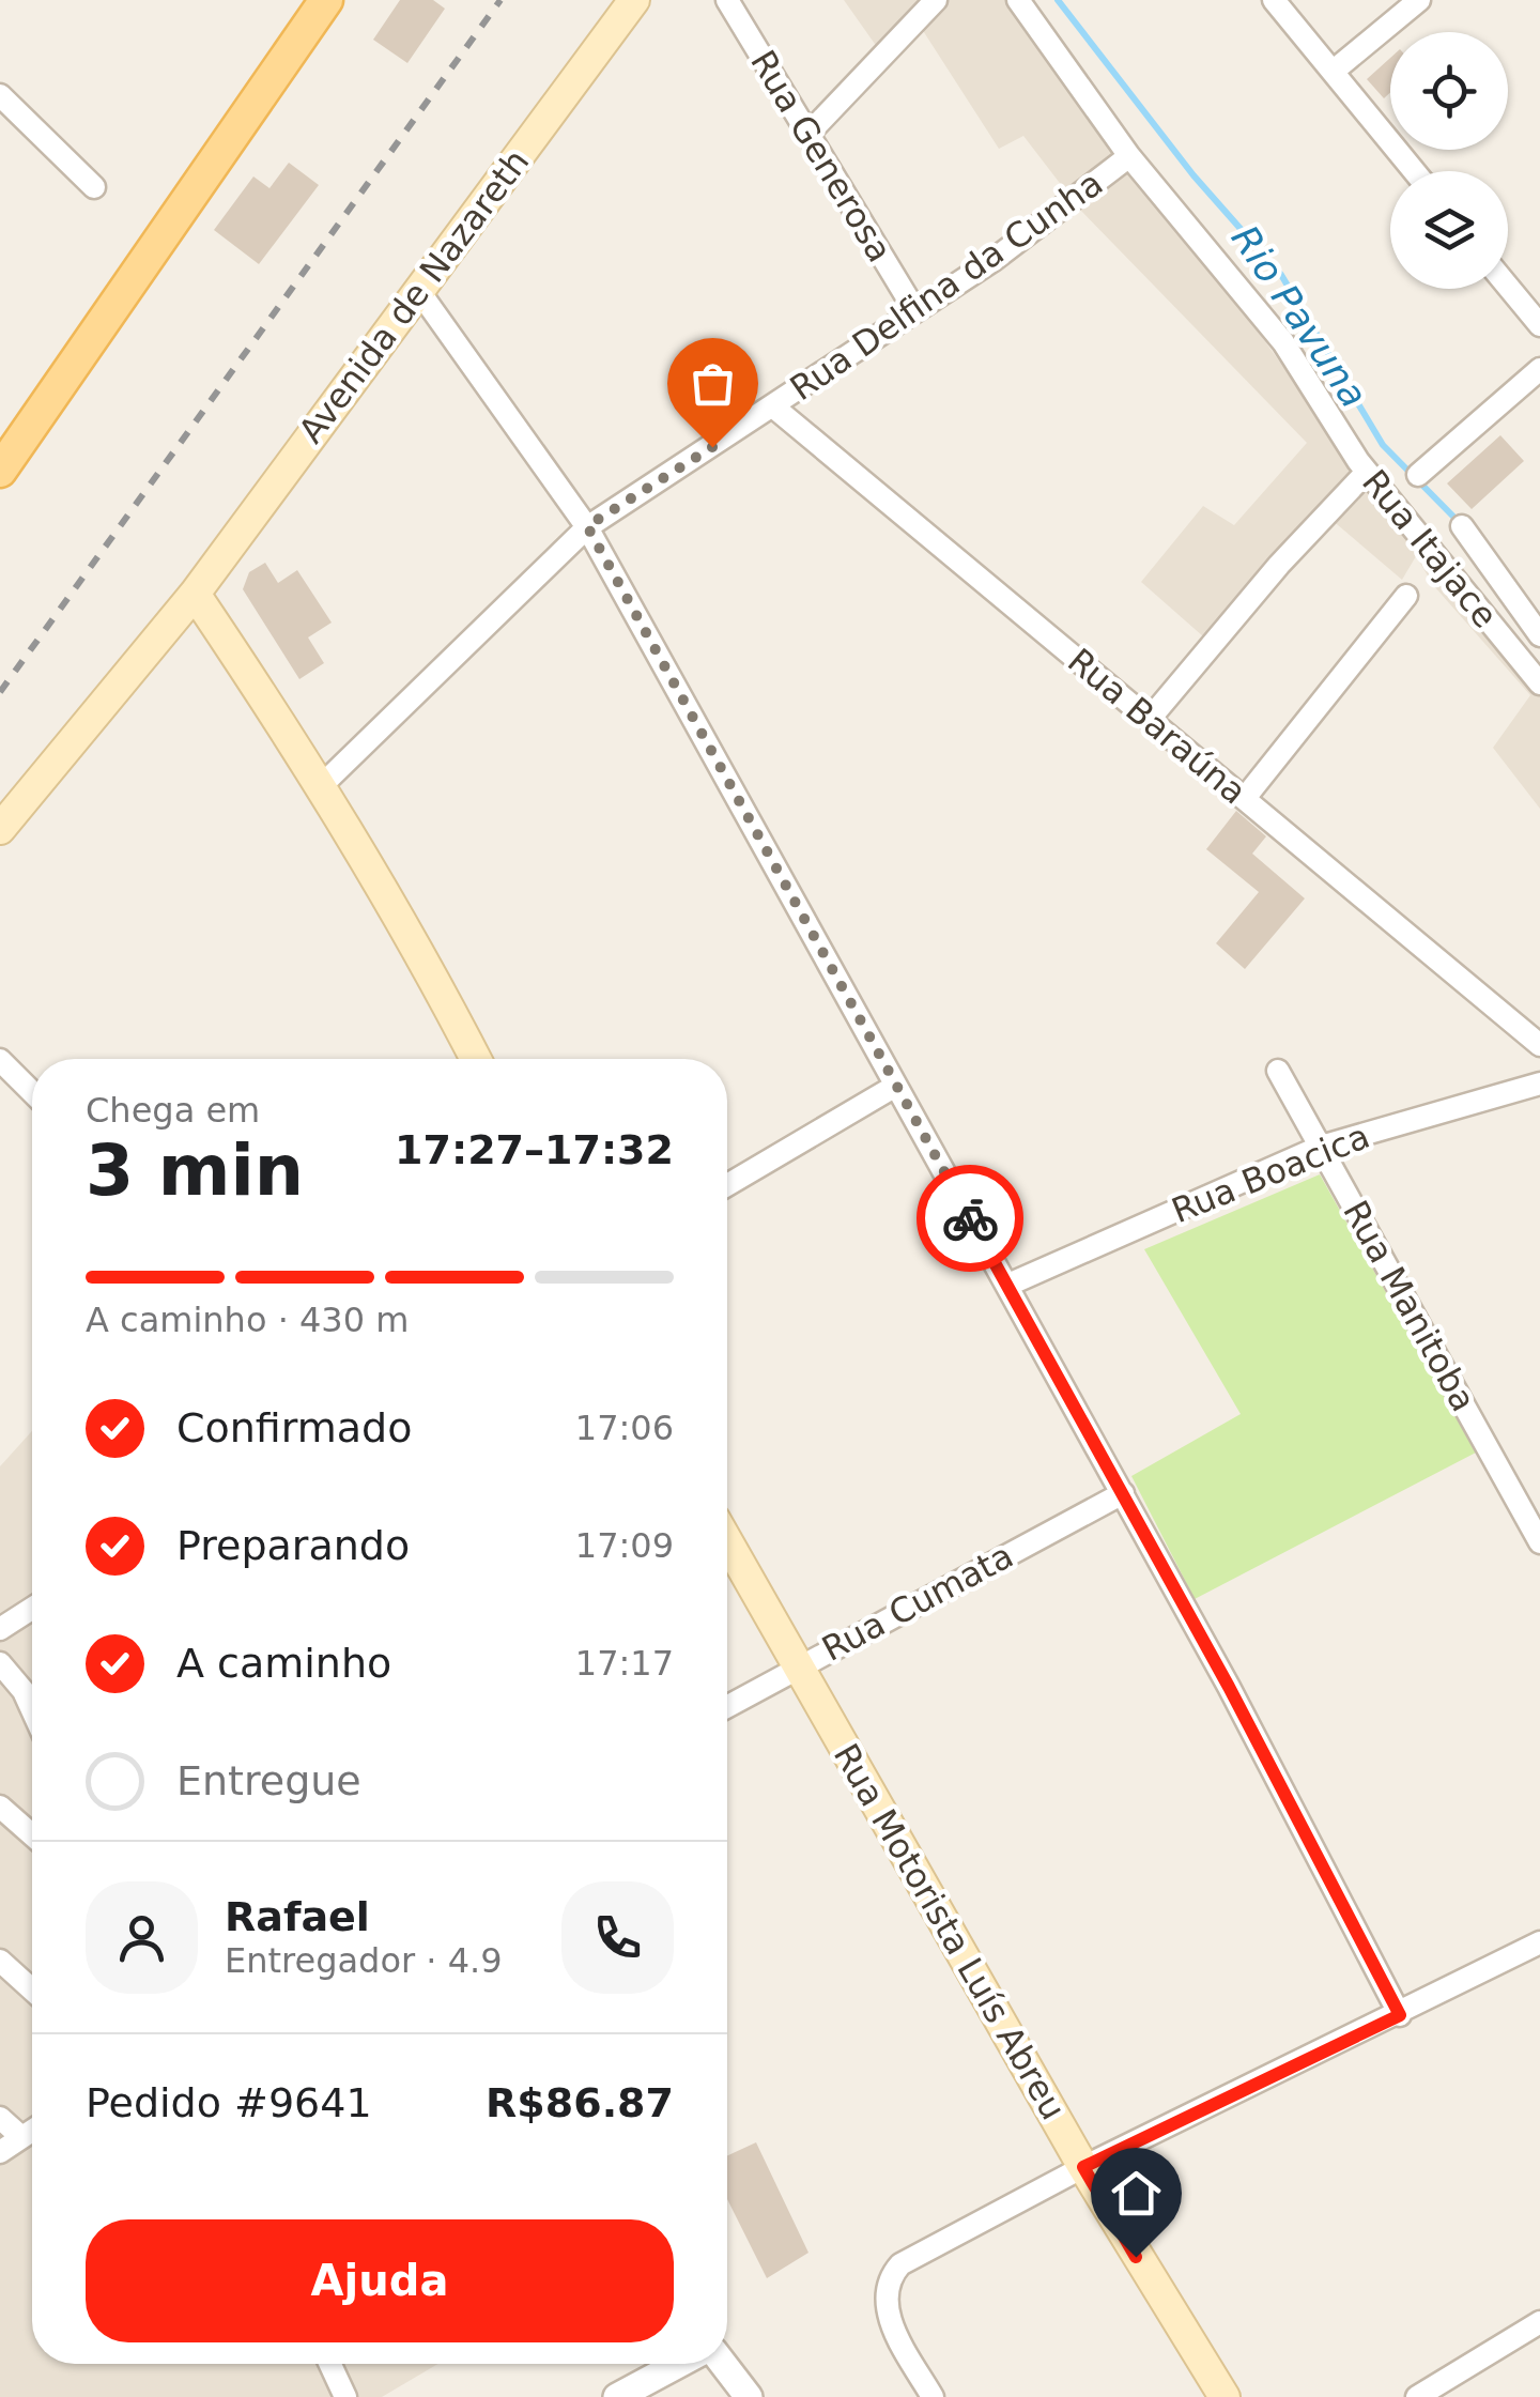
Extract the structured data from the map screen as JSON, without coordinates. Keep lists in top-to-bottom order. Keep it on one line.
{"streets":{"main road":["Avenida de Nazareth","Rua Motorista Luís Abreu"],"street":["Rua Generosa","Rua Delfina da Cunha","Rua Itajace","Rua Baraúna","Rua Boacica","Rua Manitoba","Rua Cumata"]},"crossings":[["Rua Generosa","Rua Delfina da Cunha"],["Rua Delfina da Cunha","Rua Itajace"],["Rua Delfina da Cunha","Rua Baraúna"],["Rua Boacica","Rua Manitoba"],["Rua Cumata","Rua Motorista Luís Abreu"]],"water":["Rio Pavuna"],"page":{"heading":["3 min","Chega em","17:27–17:32"],"panel":["Rafael","Entregador · 4.9","Pedido #9641","R$86.87"],"bar":"A caminho · 430 m","list":[["Confirmado","17:06"],["Preparando","17:09"],["A caminho","17:17"],"Entregue"],"buttons":"Ajuda"}}
